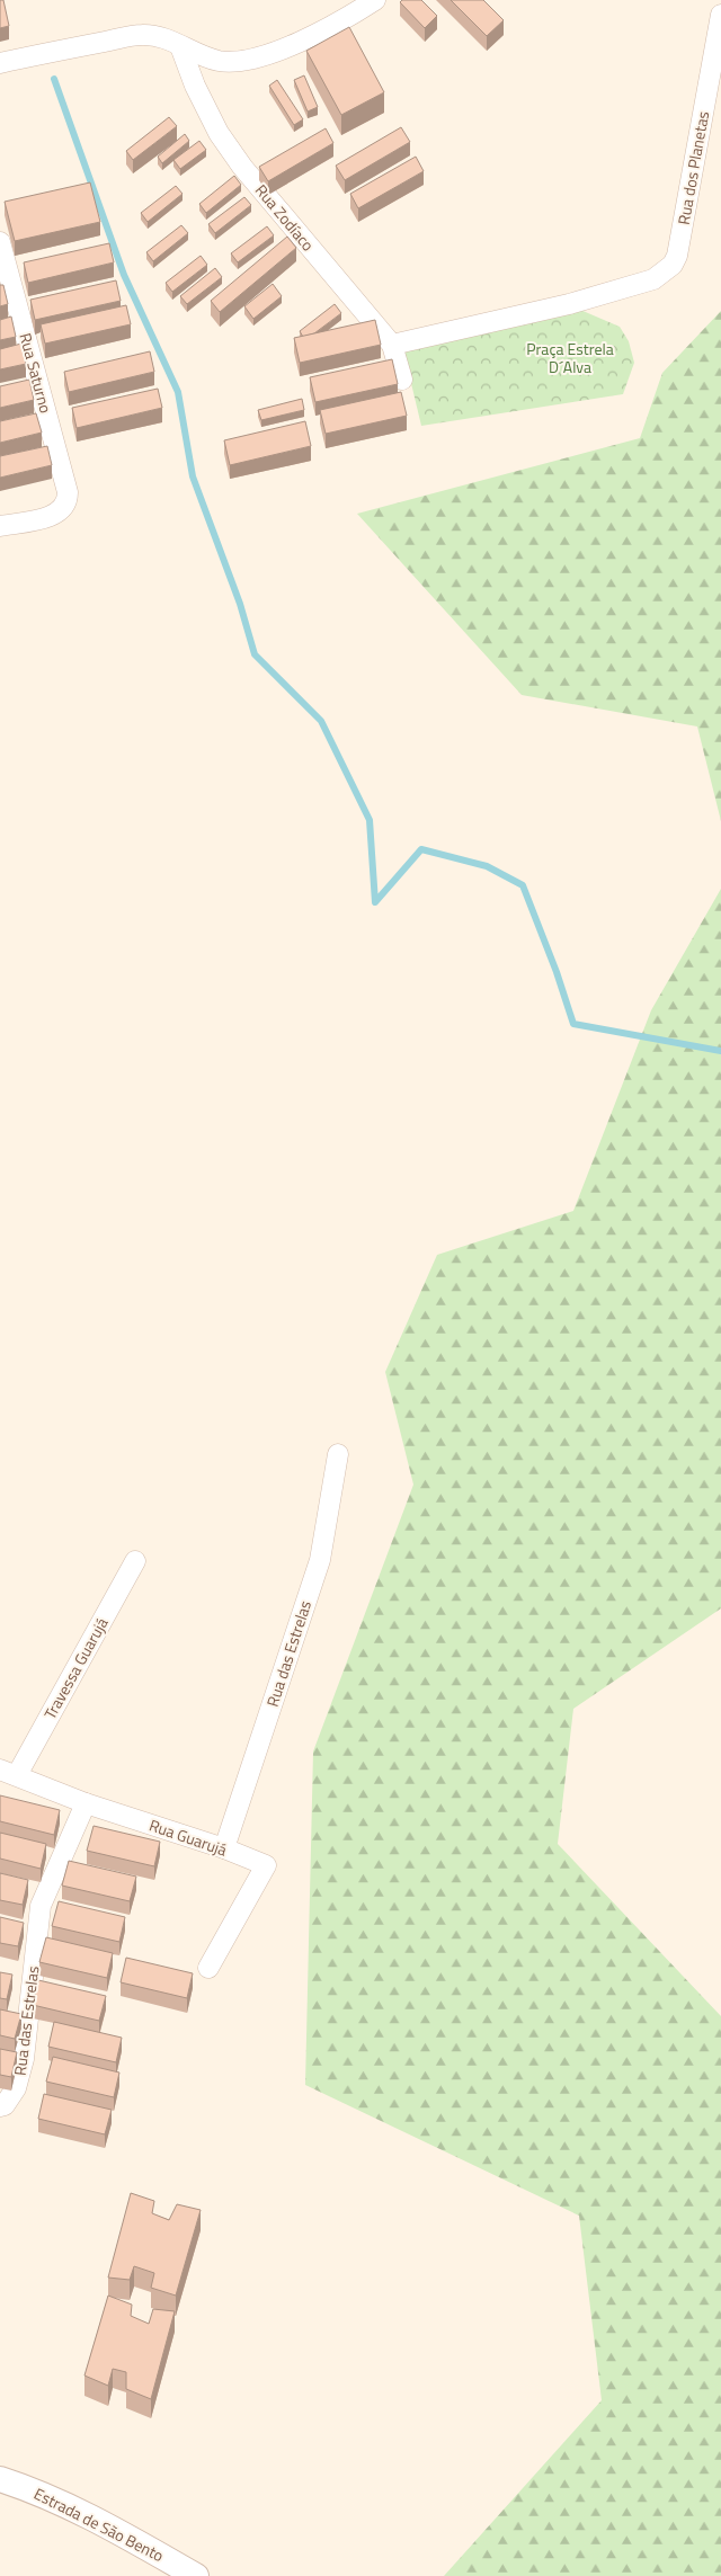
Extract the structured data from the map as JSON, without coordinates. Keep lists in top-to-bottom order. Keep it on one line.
{"streets":{"street":["Rua dos Planetas","Rua Zodíaco","Rua Saturno","Rua das Estrelas","Travessa Guarujá","Rua Guarujá","Estrada de São Bento"]},"crossings":[["Rua dos Planetas","Rua Zodíaco"],["Rua das Estrelas","Rua Guarujá"],["Travessa Guarujá","Rua Guarujá"]],"parks":["Praça Estrela D´Alva"]}
